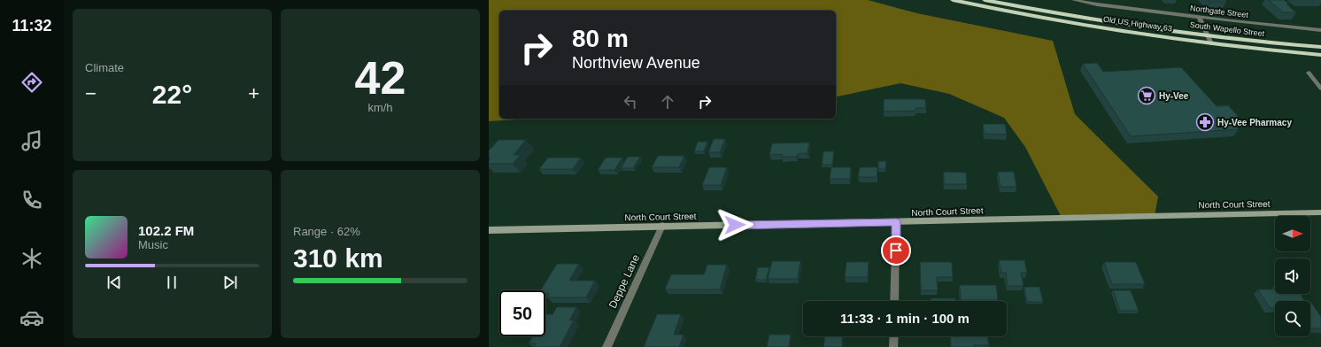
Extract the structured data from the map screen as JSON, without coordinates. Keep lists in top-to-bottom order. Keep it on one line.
{"streets":{"highway":["Old US Highway 63","South Wapello Street"],"main road":["North Court Street"],"street":["Northgate Street","Deppe Lane"]},"crossings":[["North Court Street","Deppe Lane"]],"places":{"supermarket":["Hy-Vee"],"pharmacy":["Hy-Vee Pharmacy"]},"north":"right","page":{"tabs":"11:32","tile":["Climate",["42","km/h"],["Range · 62%","310 km"]],"turn":["80 m","Northview Avenue"],"heat":["−","22°","+"],"song":["102.2 FM","Music"],"limit":"50","trip":"11:33 · 1 min · 100 m"}}
